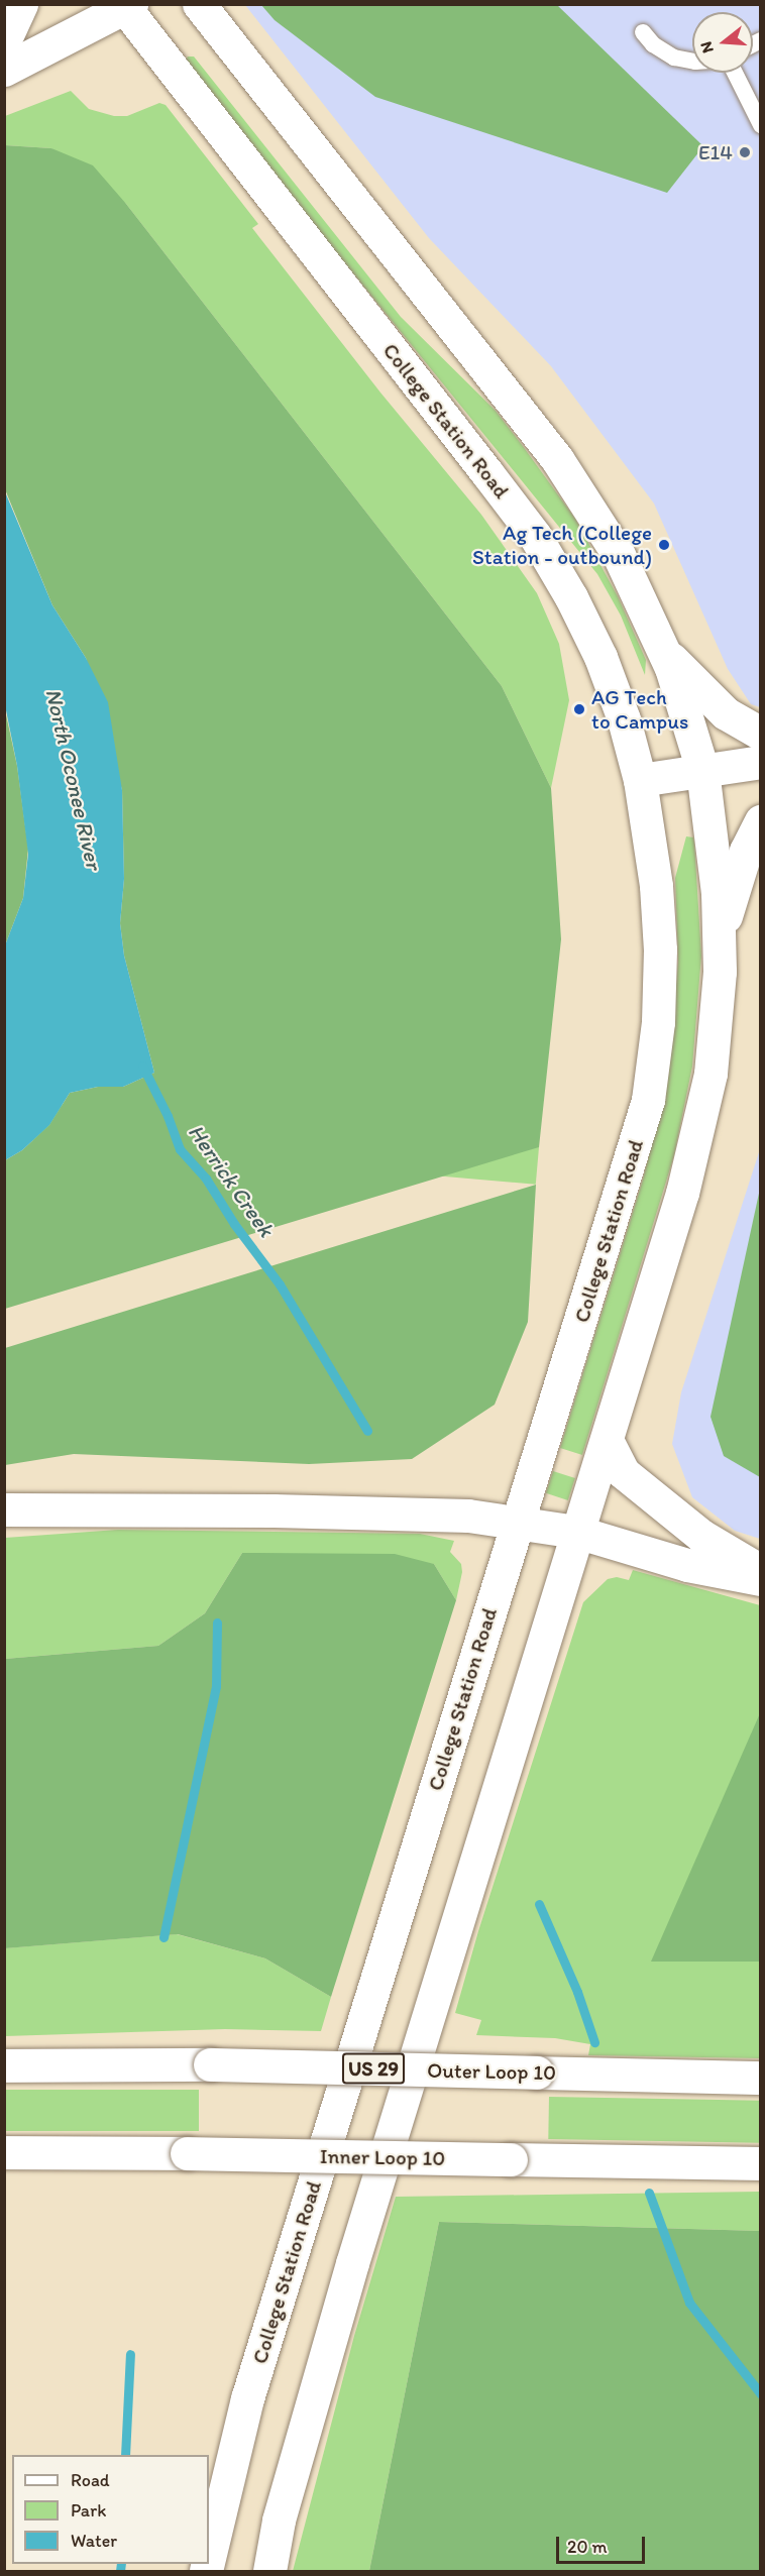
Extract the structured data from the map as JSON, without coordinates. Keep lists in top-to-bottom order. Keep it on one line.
{"streets":{"main road":["College Station Road","US 29","Outer Loop 10","Inner Loop 10"]},"water":["North Oconee River","Herrick Creek"],"places":["E14","Ag Tech (College Station - outbound)","AG Tech to Campus"],"legend":["Road","Park","Water"],"scale_bar":"20 m","north":"left"}
